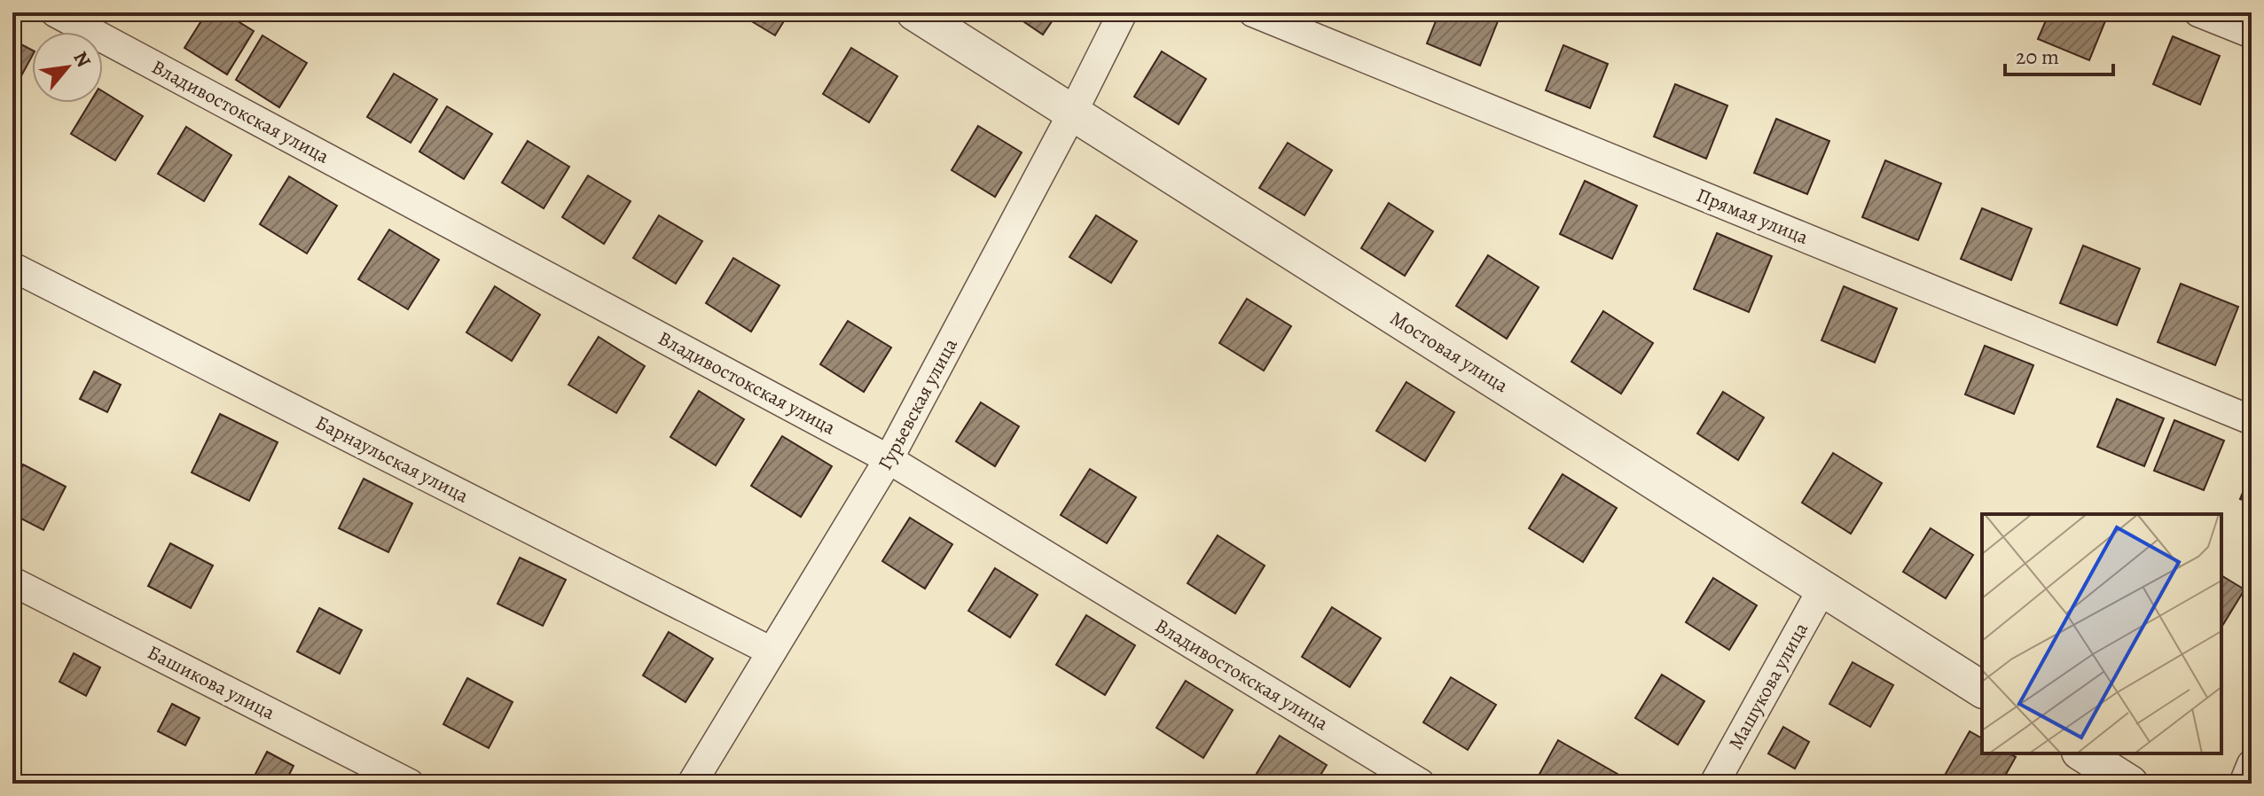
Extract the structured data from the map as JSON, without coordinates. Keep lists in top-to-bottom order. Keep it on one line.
{"streets":{"street":["Владивостокская улица","Прямая улица","Мостовая улица","Гурьевская улица","Барнаульская улица","Башикова улица","Машукова улица"]},"crossings":[["Владивостокская улица","Гурьевская улица"],["Мостовая улица","Гурьевская улица"],["Мостовая улица","Машукова улица"],["Гурьевская улица","Барнаульская улица"]],"scale_bar":"20 m","north":"top right"}
